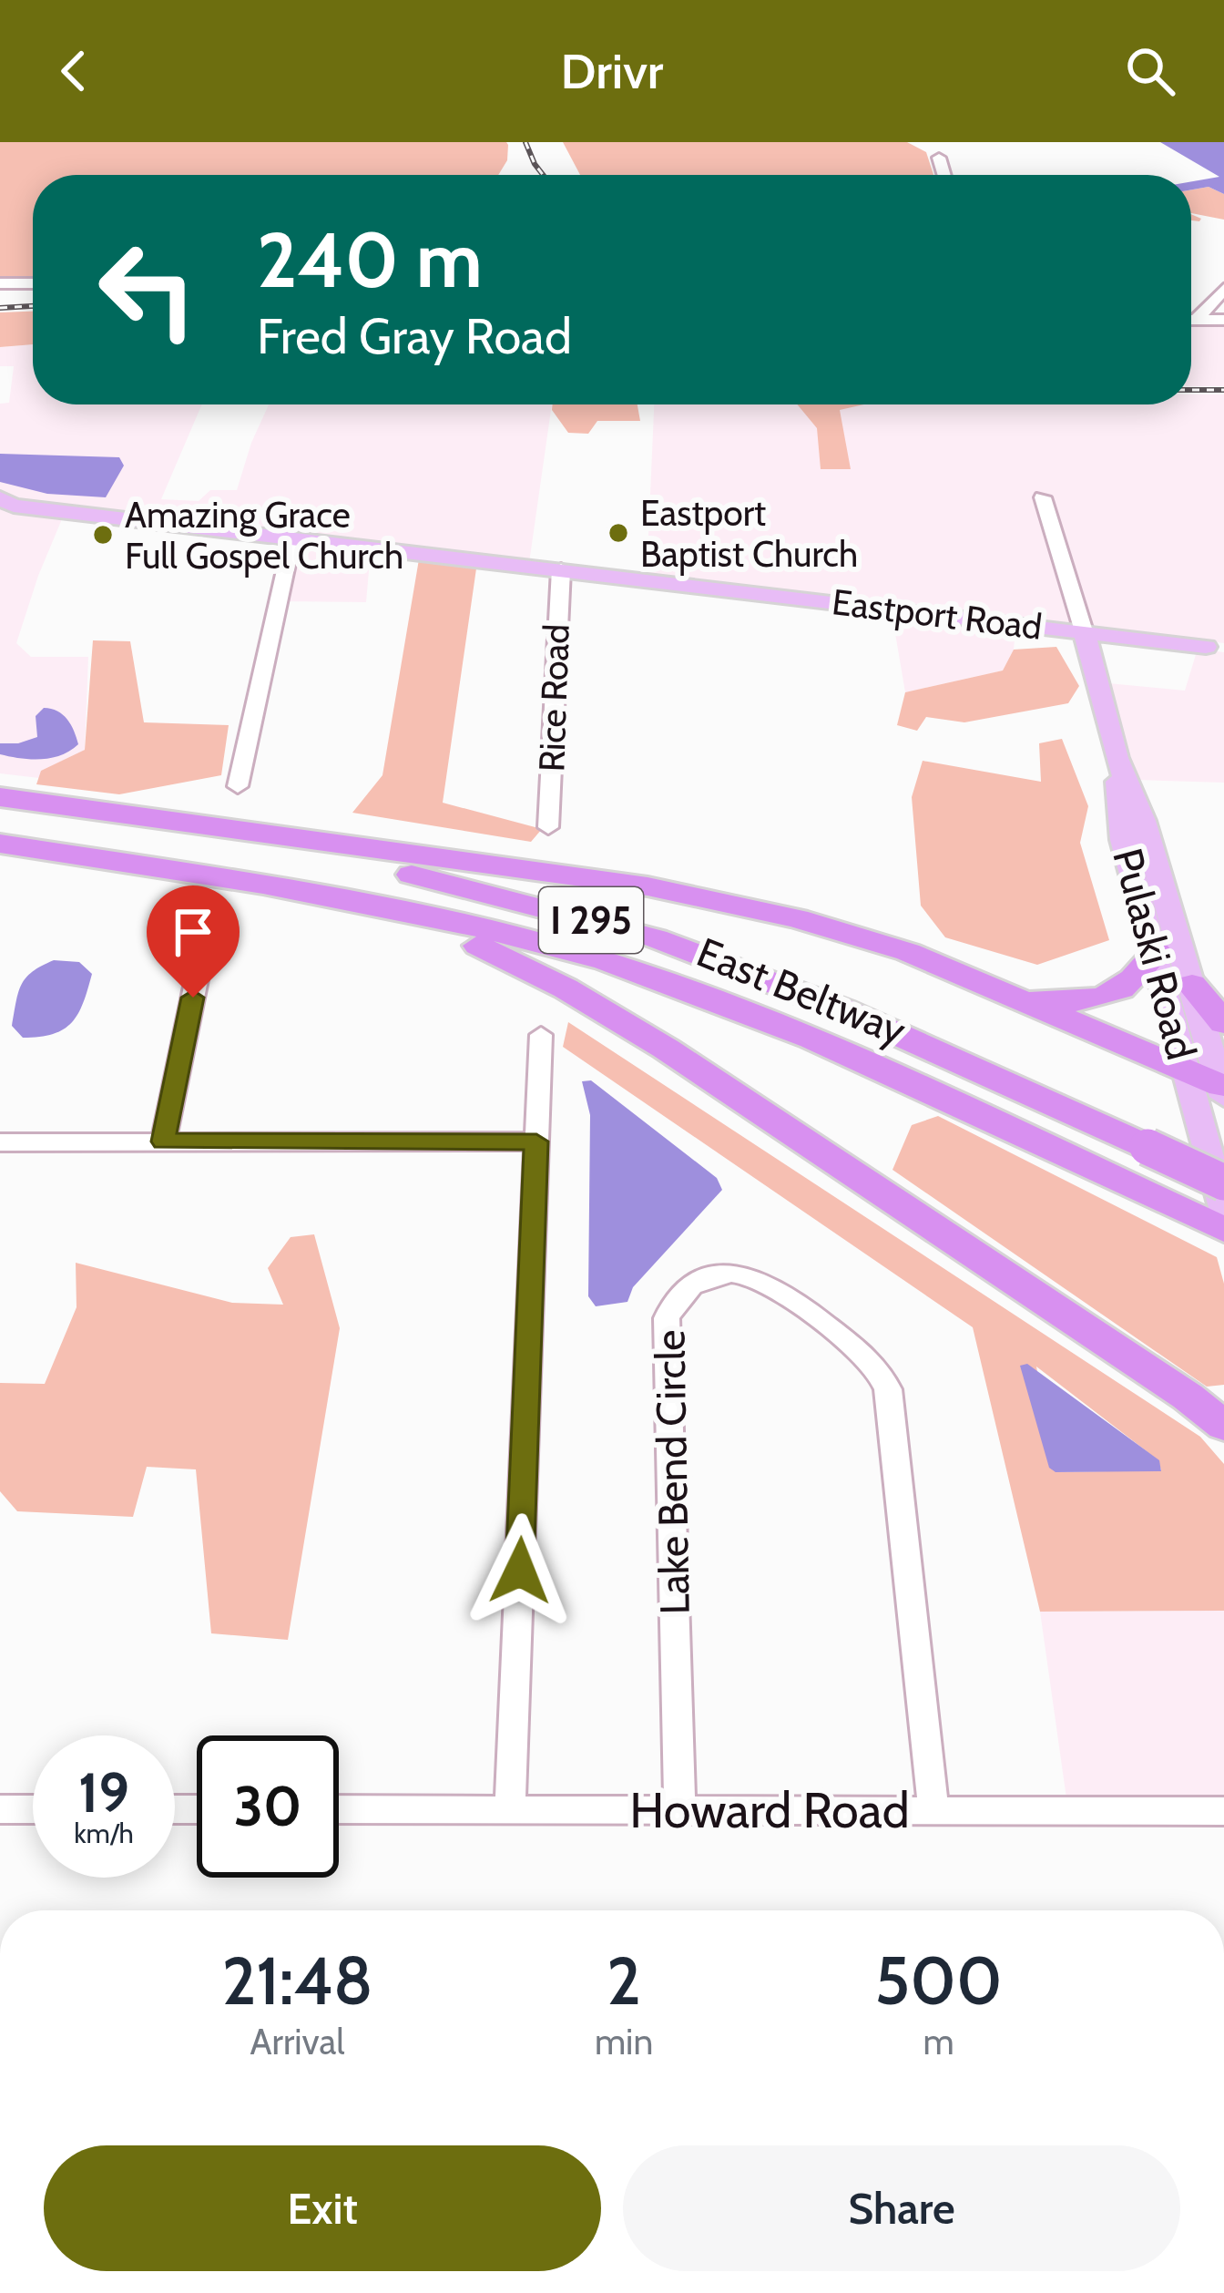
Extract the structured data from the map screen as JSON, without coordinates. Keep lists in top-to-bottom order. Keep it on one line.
{"streets":{"highway":["I 295","East Beltway"],"main road":["Eastport Road","Pulaski Road"],"street":["Rice Road","Lake Bend Circle","Howard Road"]},"crossings":[["Eastport Road","Rice Road"],["Eastport Road","Pulaski Road"],["Lake Bend Circle","Howard Road"]],"places":["Eastport Baptist Church","Amazing Grace Full Gospel Church"],"page":{"header":"Drivr","turn":["240 m","Fred Gray Road"],"speed":"19 km/h","limit":"30","eta":["21:48","Arrival","2","min","500","m"],"buttons":["Exit","Share"]}}
